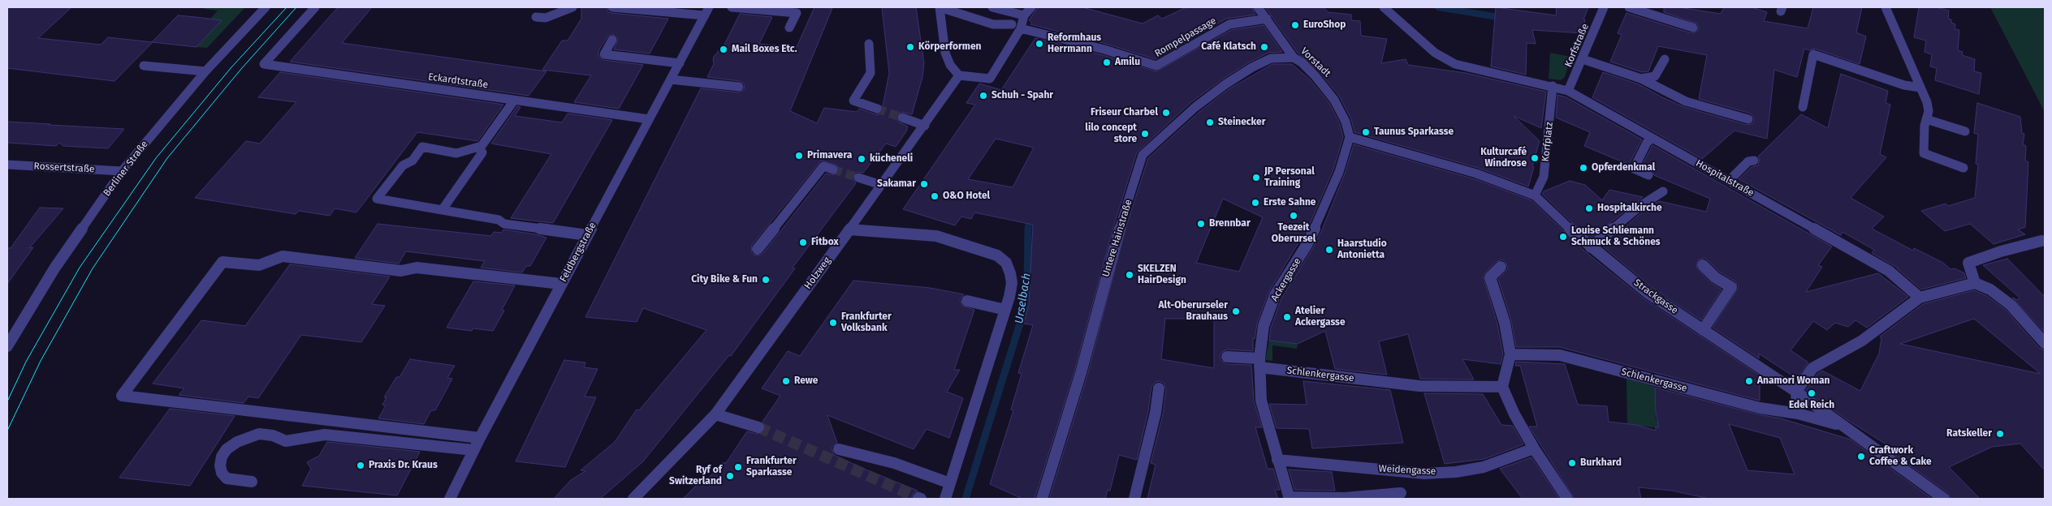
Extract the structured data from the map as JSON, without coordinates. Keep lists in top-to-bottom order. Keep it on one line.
{"streets":{"street":["Rompelpassage","Korfstraße","Vorstadt","Eckardtstraße","Korfplatz","Rossertstraße","Berliner Straße","Hospitalstraße","Untere Hainstraße","Feldbergstraße","Holzweg","Ackergasse","Strackgasse","Schlenkergasse","Weidengasse"]},"crossings":[["Rompelpassage","Vorstadt"],["Korfstraße","Hospitalstraße"],["Vorstadt","Untere Hainstraße"],["Vorstadt","Ackergasse"],["Vorstadt","Strackgasse"],["Eckardtstraße","Feldbergstraße"],["Korfplatz","Hospitalstraße"],["Korfplatz","Strackgasse"],["Rossertstraße","Berliner Straße"],["Ackergasse","Strackgasse"],["Ackergasse","Schlenkergasse"],["Ackergasse","Weidengasse"],["Strackgasse","Schlenkergasse"]],"water":["Urselbach"],"places":["EuroShop","Reformhaus Herrmann","Körperformen","Café Klatsch","Mail Boxes Etc.","Amilu","Schuh - Spahr","Friseur Charbel","Steinecker","Taunus Sparkasse","lilo concept store","Primavera","Kulturcafé Windrose","kücheneli","Opferdenkmal","JP Personal Training","Sakamar","O&O Hotel","Erste Sahne","Hospitalkirche","Teezeit Oberursel","Brennbar","Louise Schliemann Schmuck & Schönes","Fitbox","Haarstudio Antonietta","SKELZEN HairDesign","City Bike & Fun","Alt-Oberurseler Brauhaus","Atelier Ackergasse","Frankfurter Volksbank","Rewe","Anamori Woman","Edel Reich","Ratskeller","Craftwork Coffee & Cake","Burkhard","Praxis Dr. Kraus","Frankfurter Sparkasse","Ryf of Switzerland"]}
